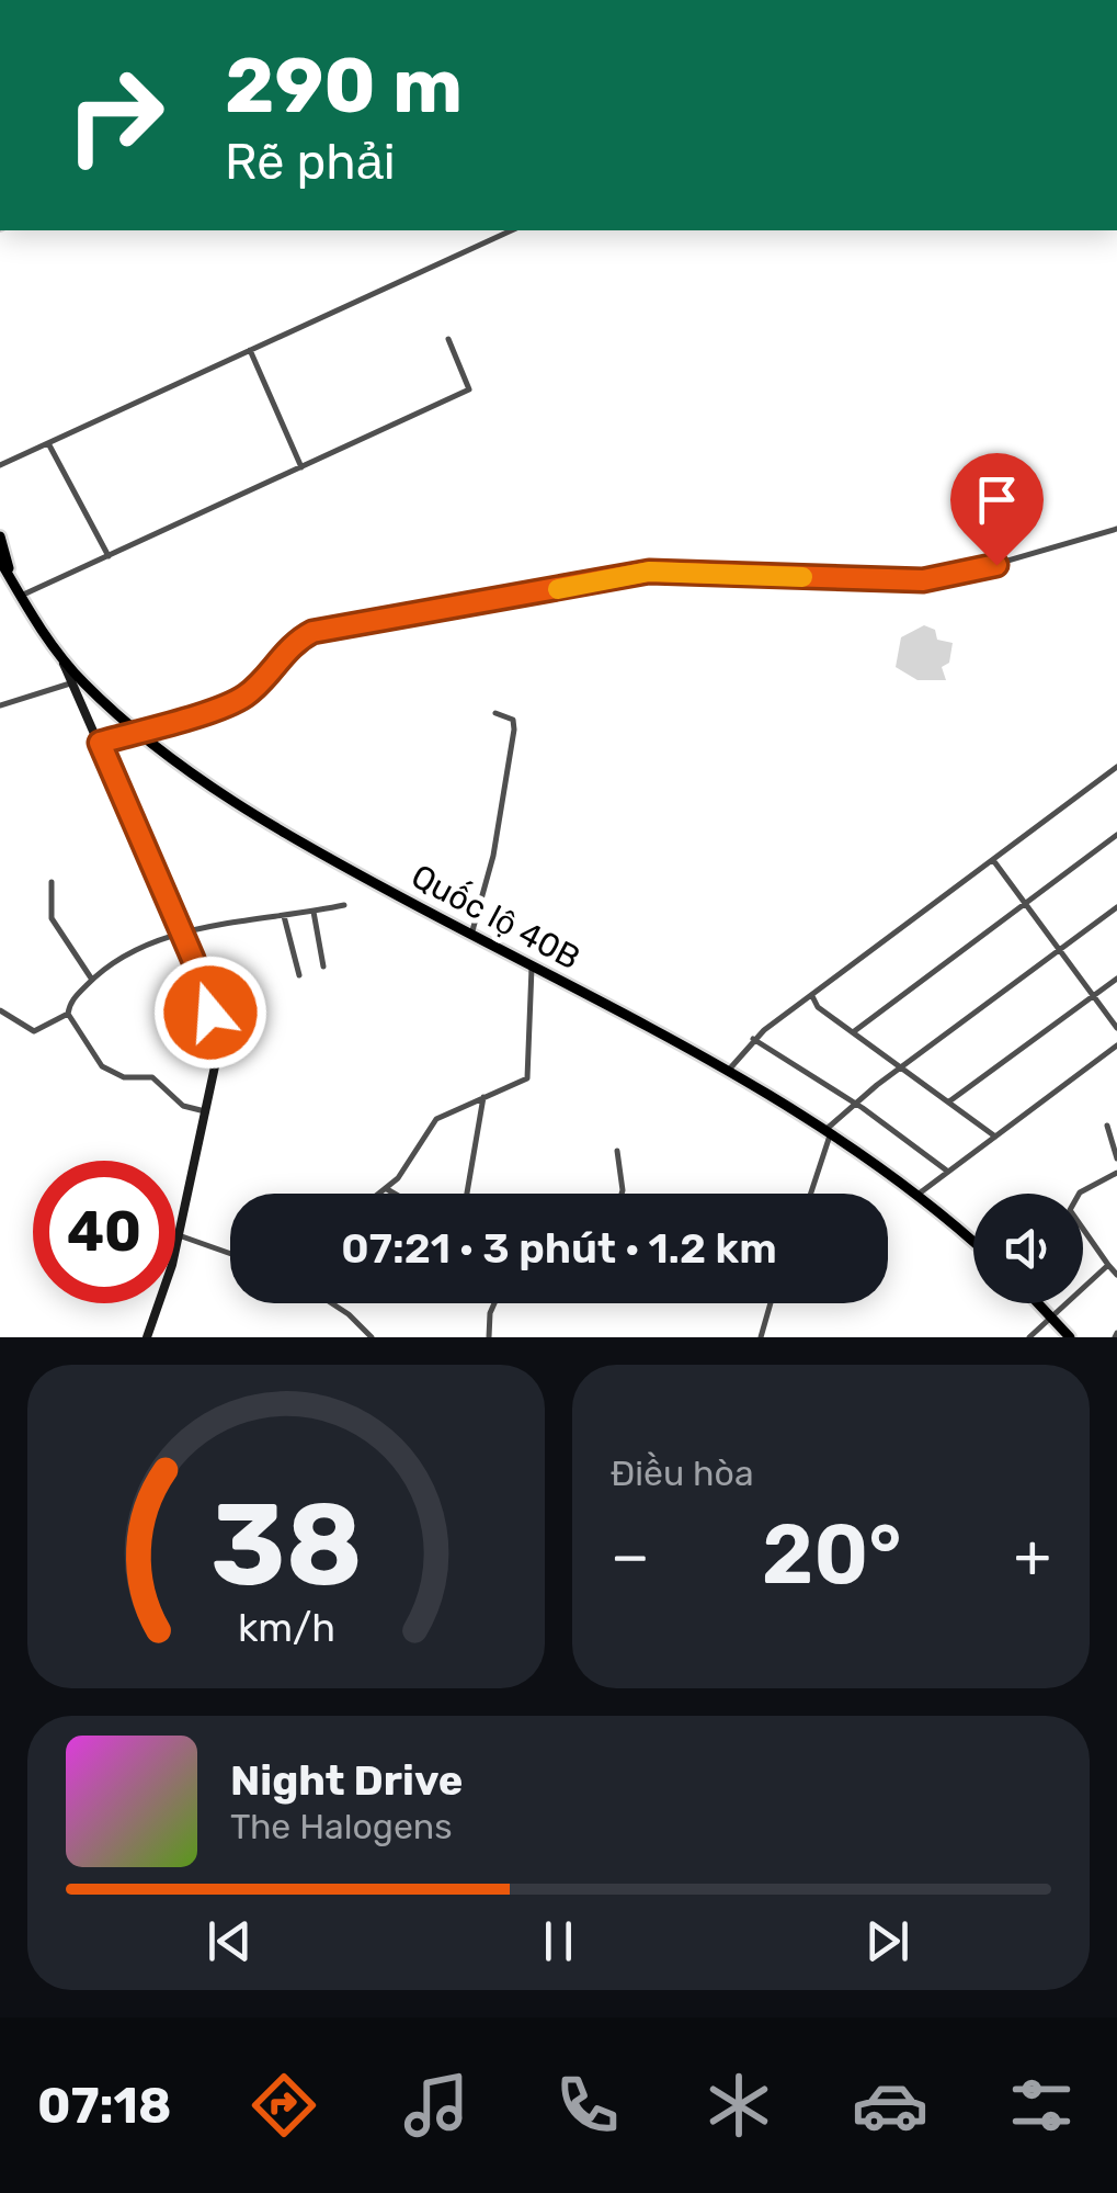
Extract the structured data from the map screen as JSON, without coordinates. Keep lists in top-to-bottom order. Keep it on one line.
{"streets":{"highway":["Quốc lộ 40B"]},"page":{"turn":["290 m","Rẽ phải"],"limit":"40","trip":"07:21 · 3 phút · 1.2 km","tile":"Điều hòa","heat":["−","20°","+"],"song":["Night Drive","The Halogens"],"tabs":"07:18","gauge":["38","km/h"]}}
